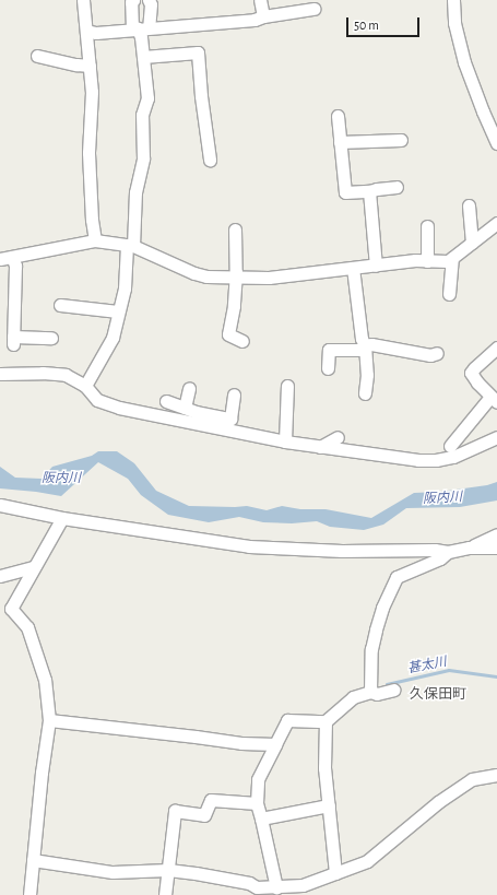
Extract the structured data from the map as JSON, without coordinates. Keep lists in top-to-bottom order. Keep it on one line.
{"districts":["久保田町"],"water":["阪内川","甚太川"],"scale_bar":"50 m"}
